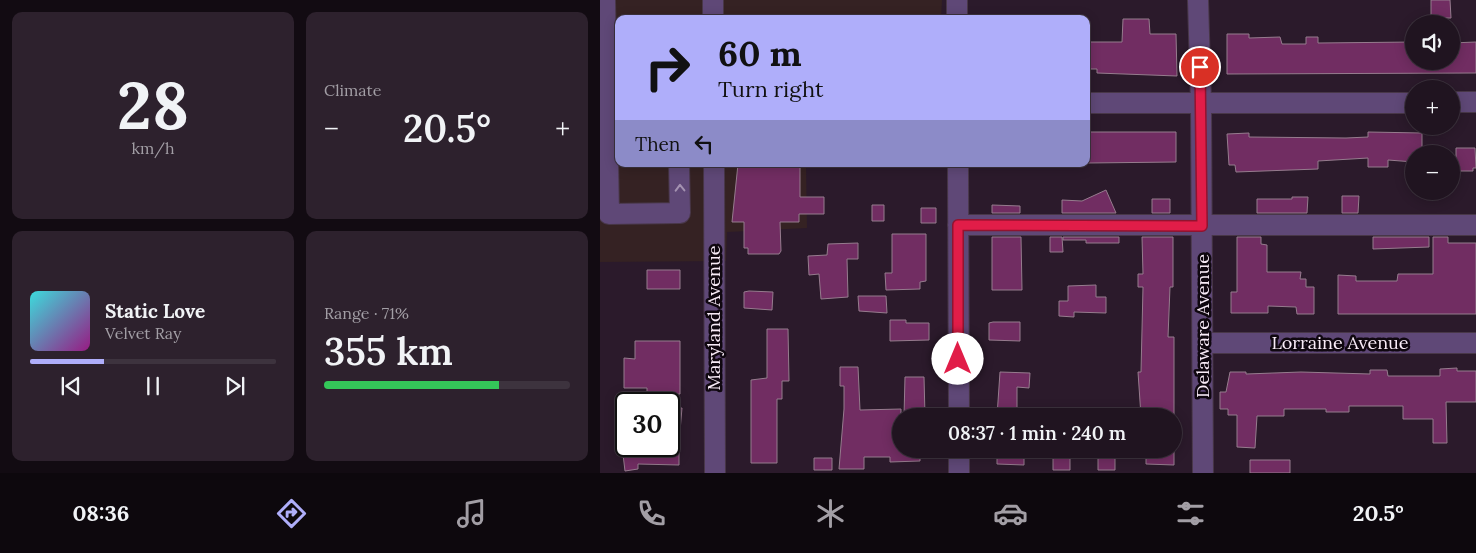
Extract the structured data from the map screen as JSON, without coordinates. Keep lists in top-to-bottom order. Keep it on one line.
{"streets":{"street":["Maryland Avenue","Delaware Avenue","Lorraine Avenue"]},"crossings":[["Delaware Avenue","Lorraine Avenue"]],"page":{"tile":[["28","km/h"],"Climate",["Range · 71%","355 km"]],"map_buttons":["+","−"],"turn":["60 m","Turn right"],"heat":["−","20.5°","+"],"then":"Then","song":["Static Love","Velvet Ray"],"limit":"30","trip":"08:37 · 1 min · 240 m","tabs":["08:36","20.5°"]}}
